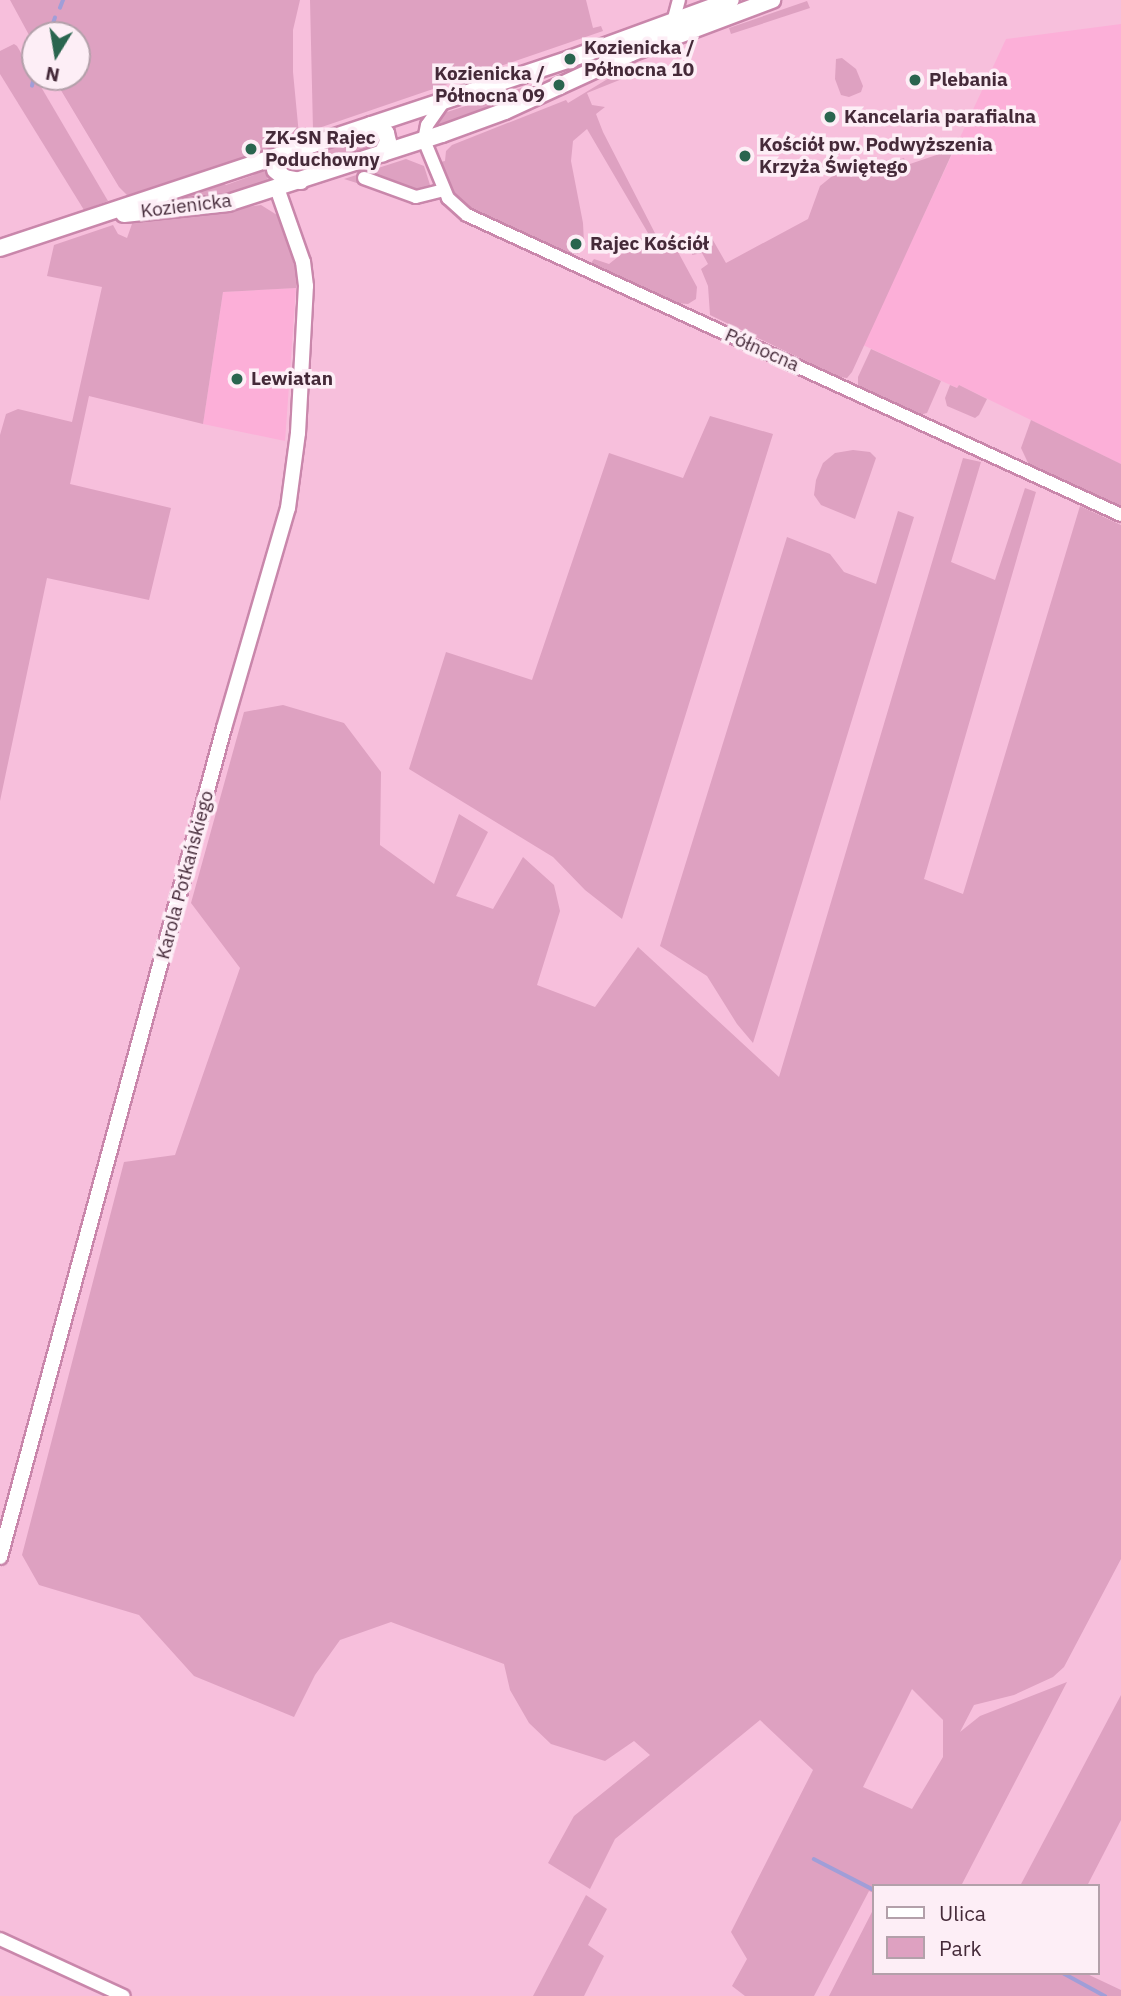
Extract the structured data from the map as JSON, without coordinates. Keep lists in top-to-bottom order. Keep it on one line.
{"streets":{"main road":["Kozienicka"],"street":["Północna","Karola Potkańskiego"]},"crossings":[["Kozienicka","Północna"],["Kozienicka","Karola Potkańskiego"]],"places":["Kozienicka / Północna 10","Plebania","Kozienicka / Północna 09","Kancelaria parafialna","ZK-SN Rajec Poduchowny","Kościół pw. Podwyższenia Krzyża Świętego","Rajec Kościół","Lewiatan"],"legend":["Ulica","Park"],"north":"bottom"}
